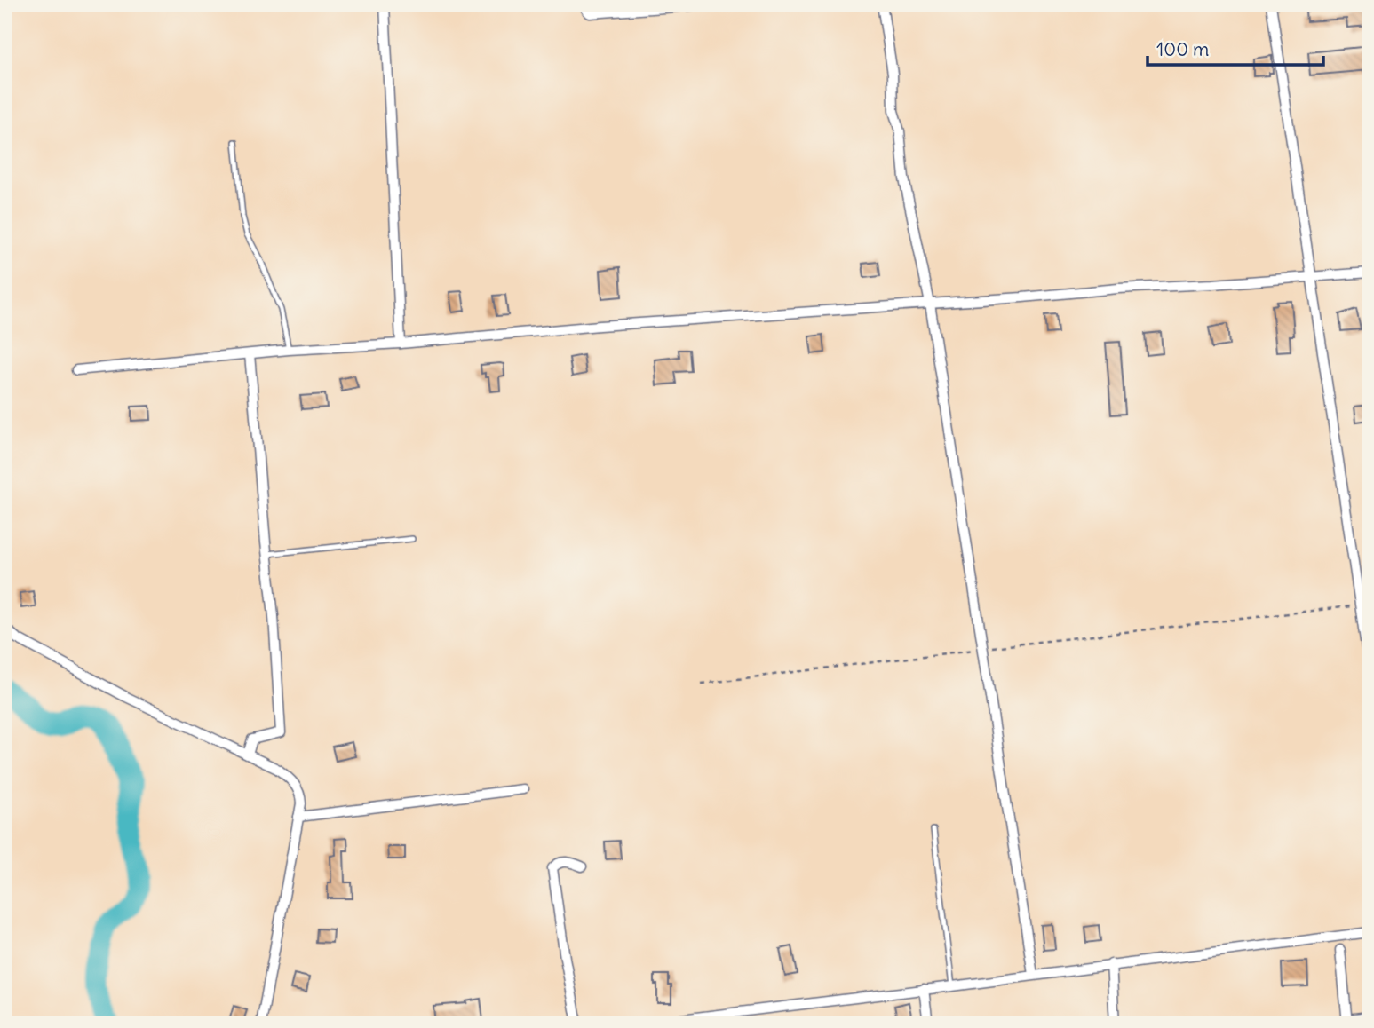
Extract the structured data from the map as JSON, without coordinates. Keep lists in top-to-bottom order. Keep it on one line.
{"scale_bar":"100 m"}
